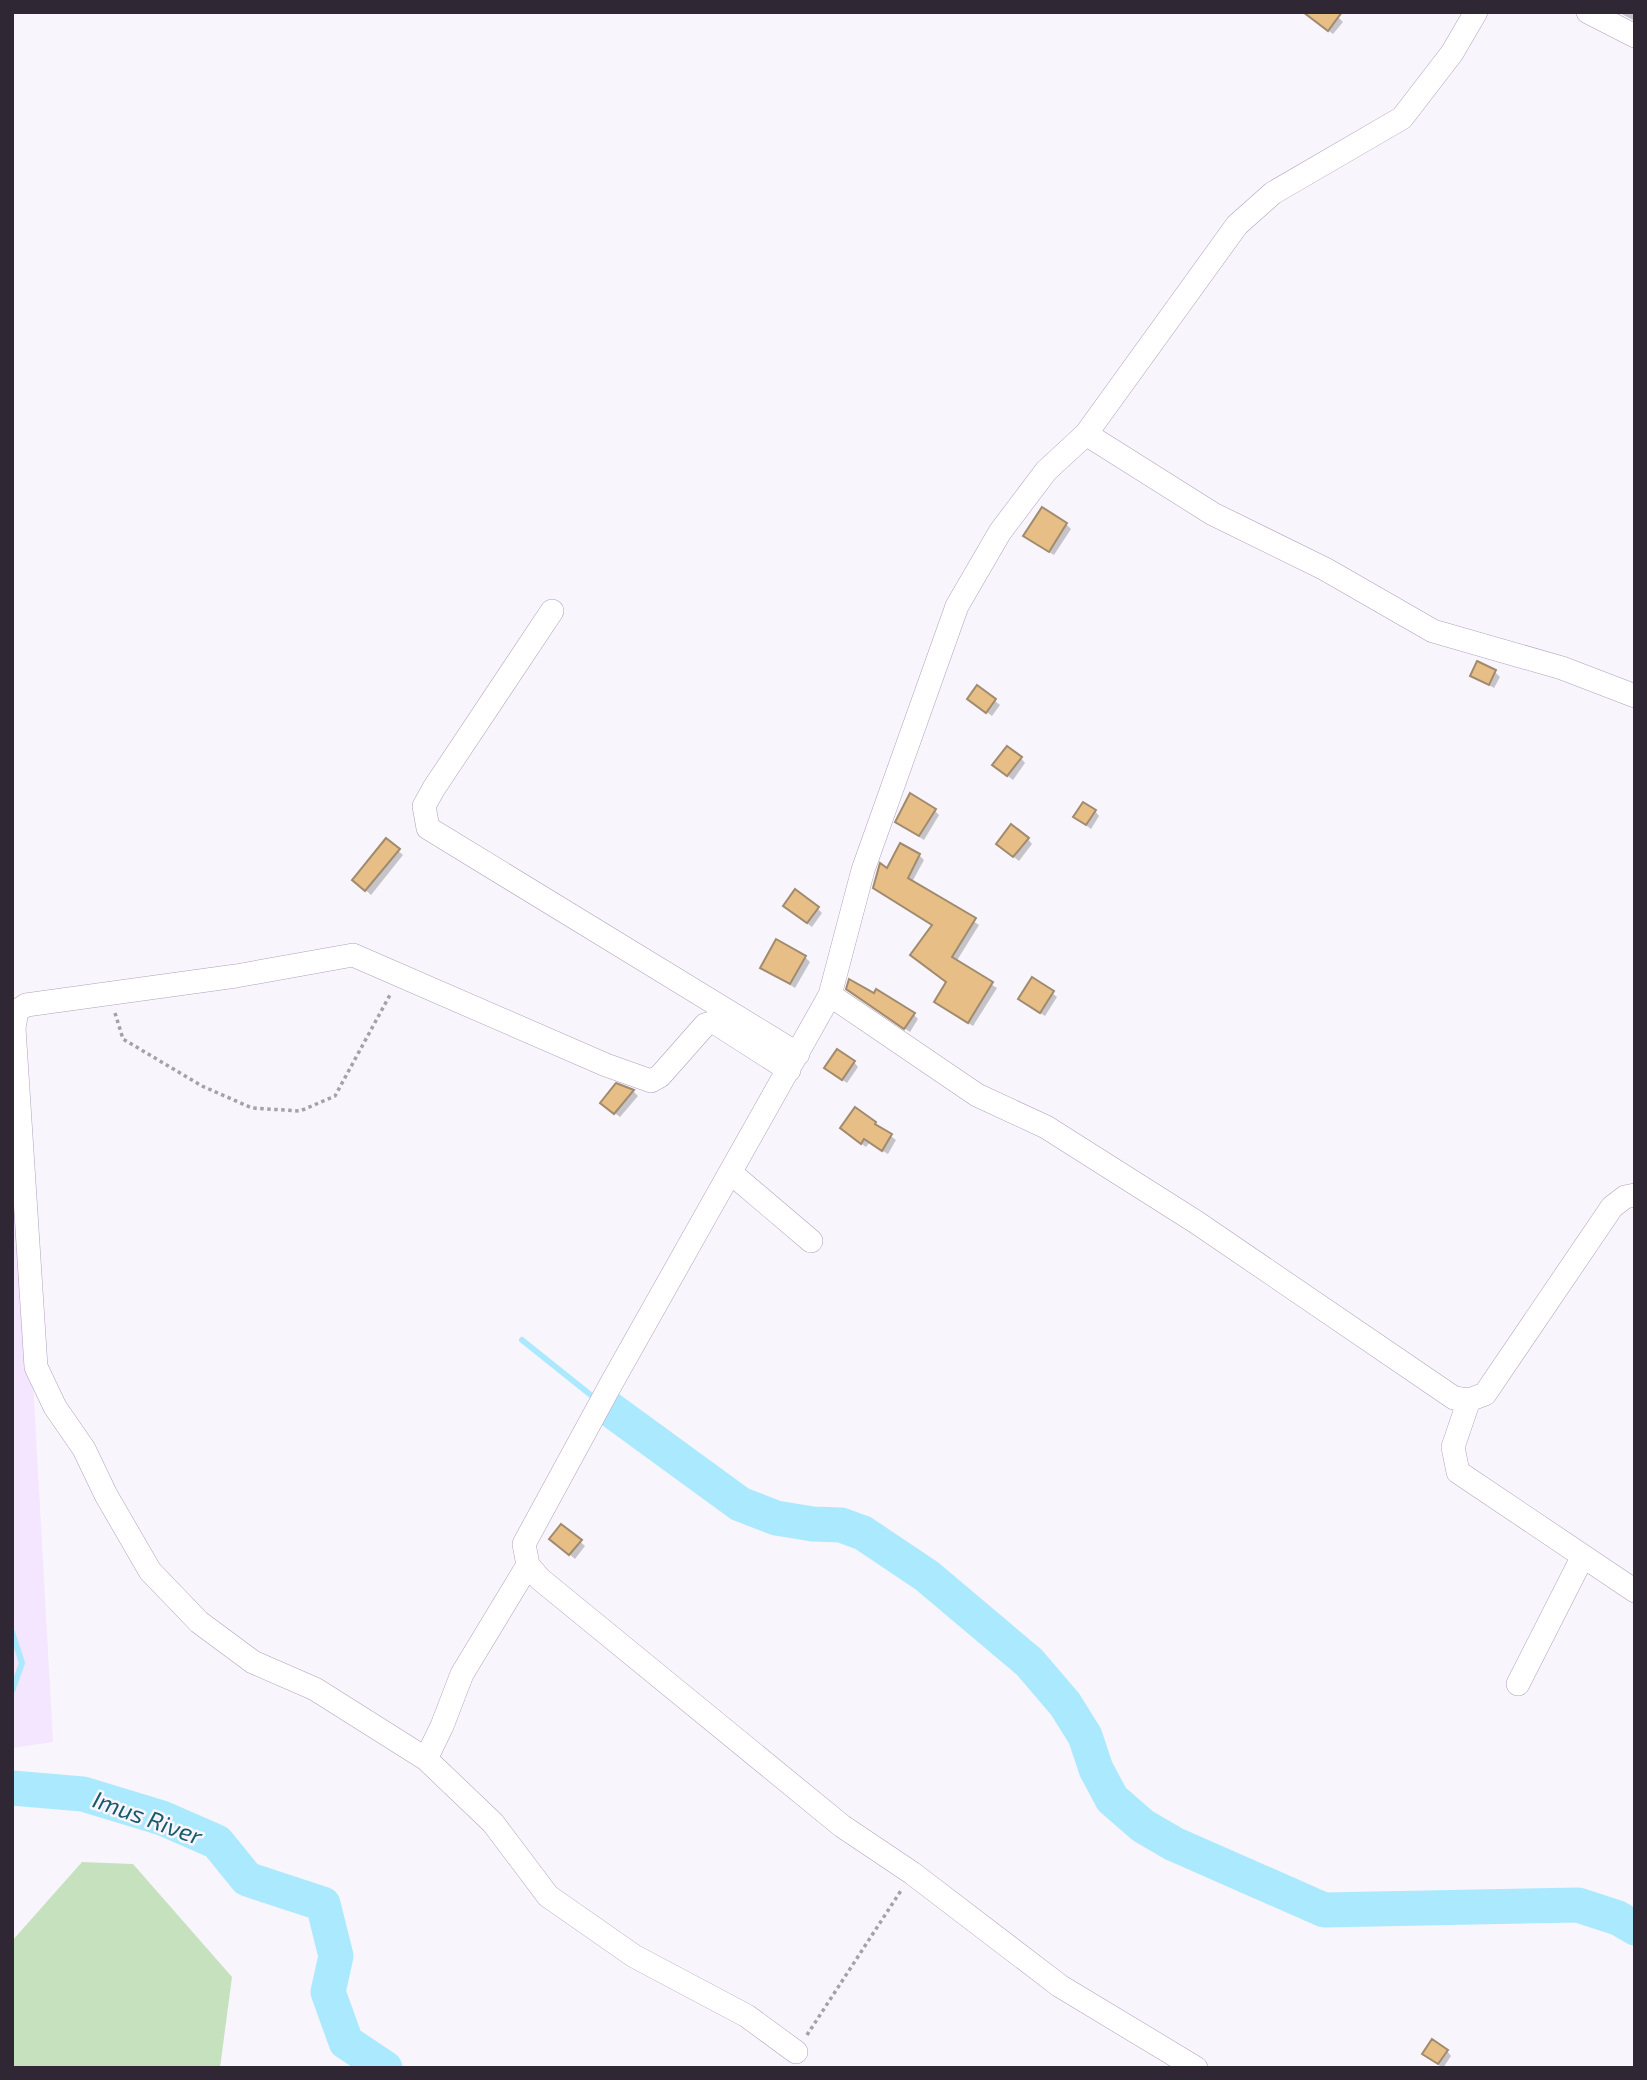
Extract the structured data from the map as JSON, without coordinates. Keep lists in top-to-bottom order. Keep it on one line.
{"water":["Imus River"]}
